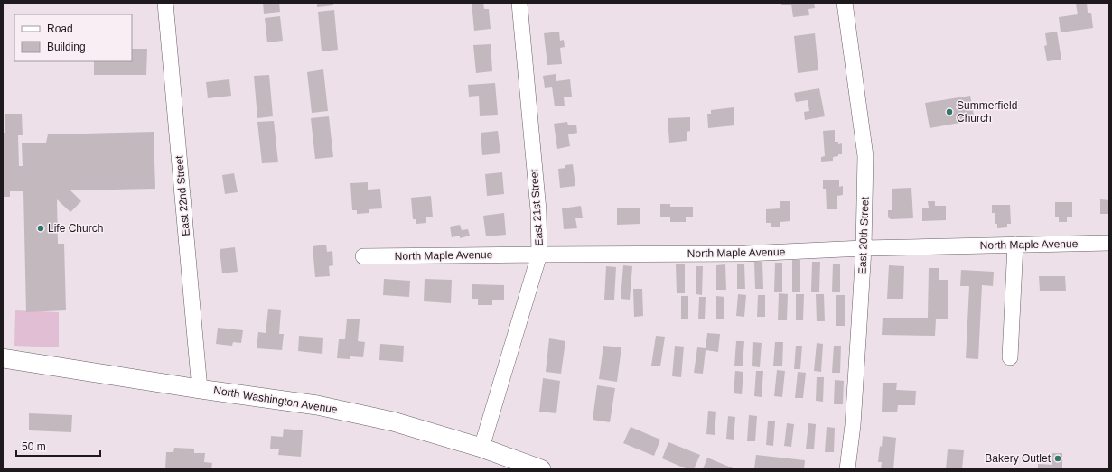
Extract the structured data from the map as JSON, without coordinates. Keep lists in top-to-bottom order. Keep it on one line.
{"streets":{"main road":["North Washington Avenue"],"street":["East 22nd Street","East 21st Street","East 20th Street","North Maple Avenue"]},"crossings":[["East 22nd Street","North Washington Avenue"],["East 21st Street","North Maple Avenue"],["East 21st Street","North Washington Avenue"],["East 20th Street","North Maple Avenue"]],"places":["Summerfield Church","Life Church","Bakery Outlet"],"legend":["Road","Building"],"scale_bar":"50 m"}
